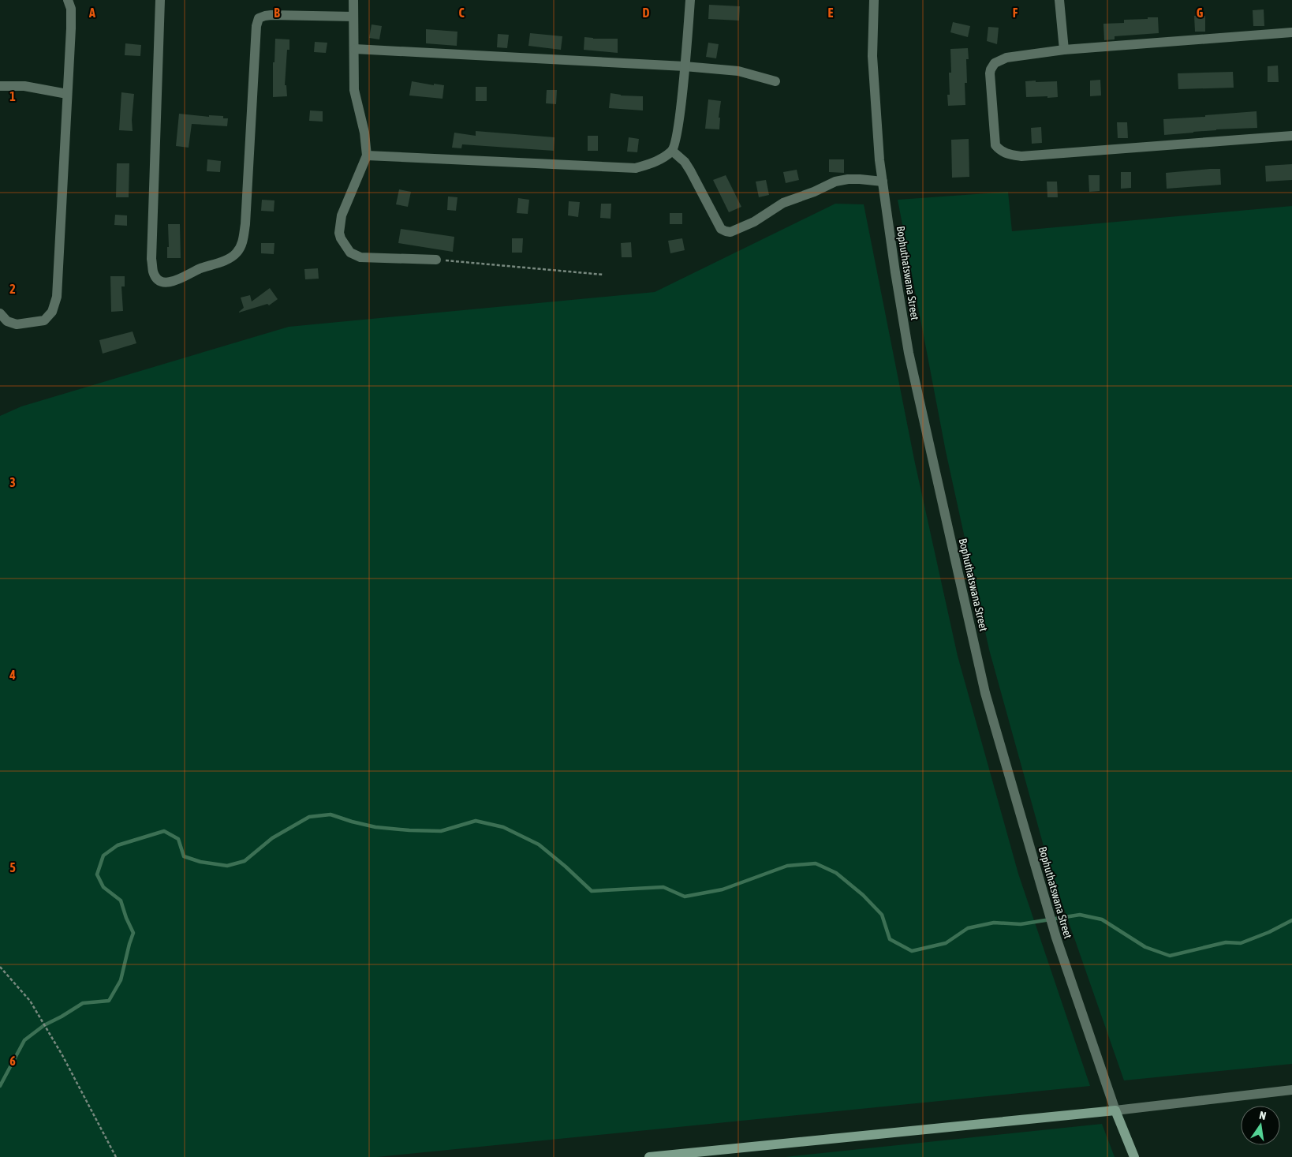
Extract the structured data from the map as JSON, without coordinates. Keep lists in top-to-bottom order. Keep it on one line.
{"streets":{"street":["Bophuthatswana Street"]},"north":"top","grid":{"columns":["A","B","C","D","E","F","G"],"rows":["1","2","3","4","5","6"]}}
